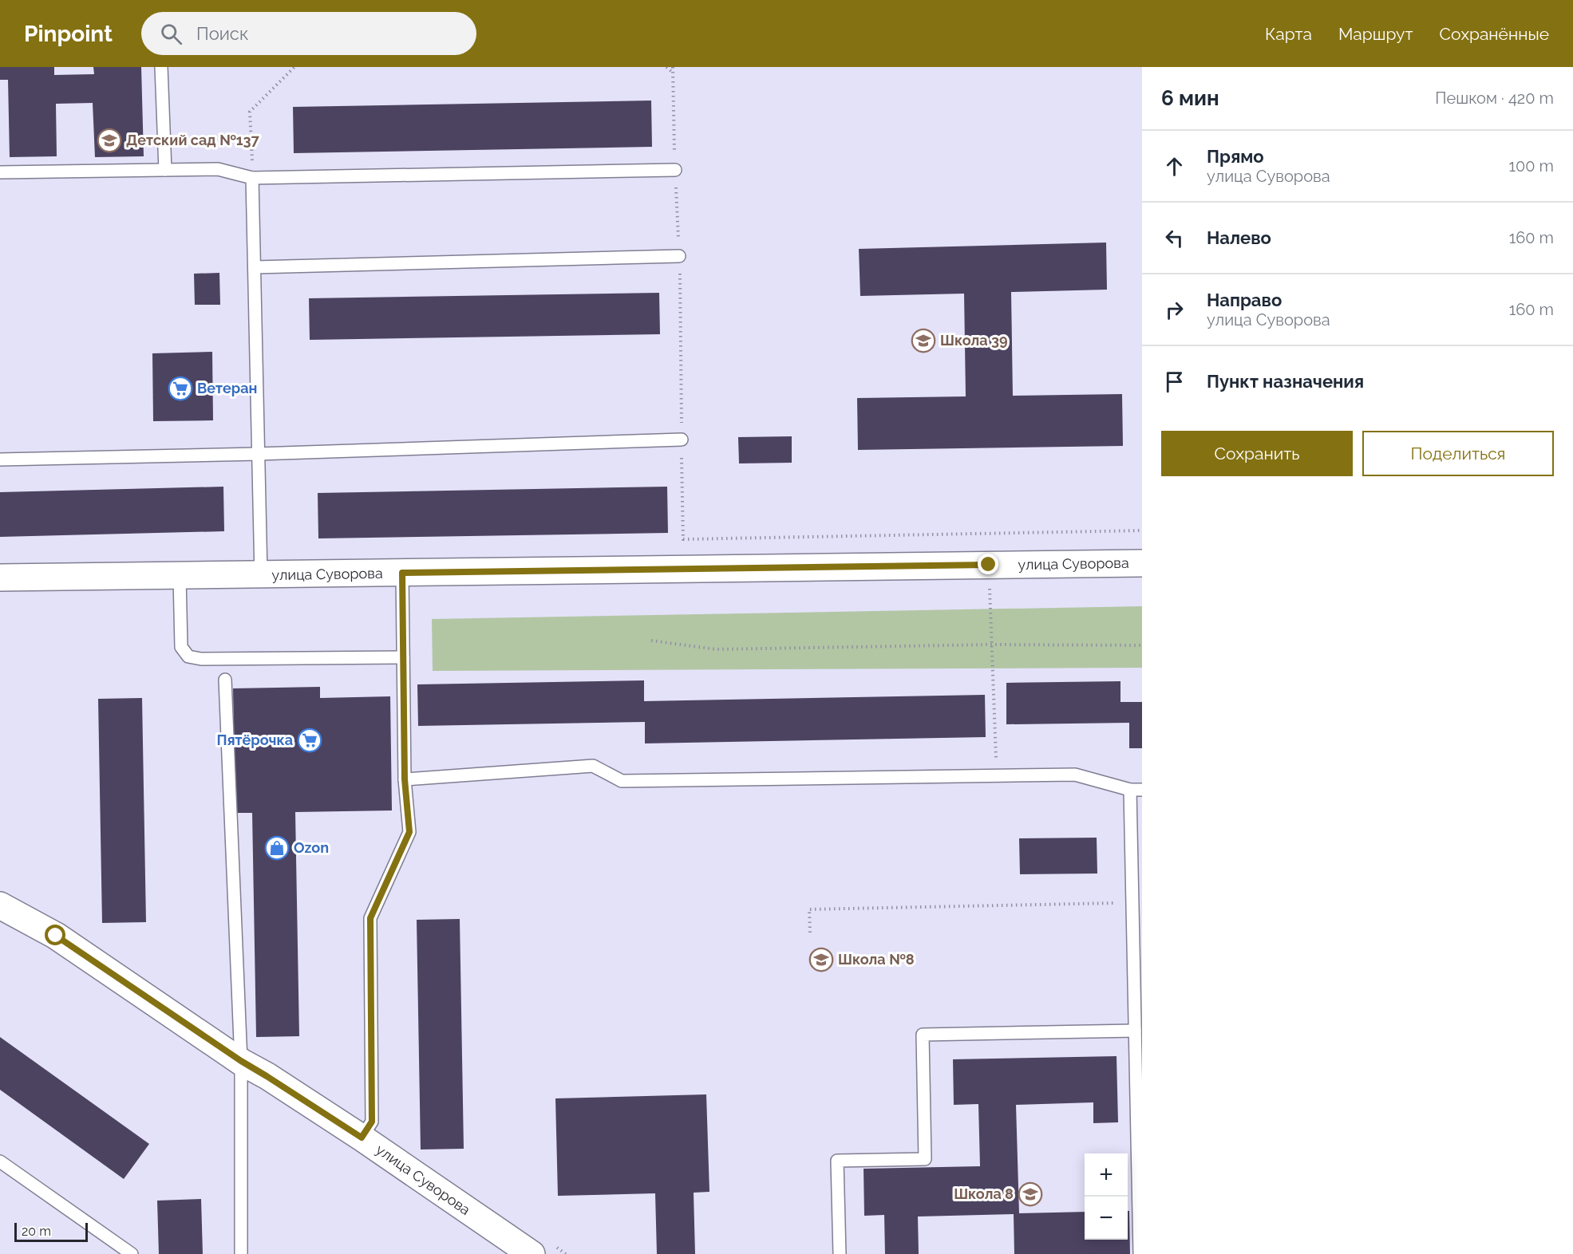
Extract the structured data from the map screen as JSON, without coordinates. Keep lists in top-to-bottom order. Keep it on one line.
{"streets":{"street":["улица Суворова"]},"places":{"school or university":["Детский сад №137","Школа 39","Школа №8","Школа 8"],"supermarket":["Ветеран","Пятёрочка"],"shop":["Ozon"]},"scale_bar":"20 m","page":{"header":"Pinpoint","search":"Поиск","nav":["Карта","Маршрут","Сохранённые"],"heading":["6 мин","Пешком · 420 m"],"list":[["Прямо","улица Суворова","100 m"],["Налево","160 m"],["Направо","улица Суворова","160 m"],"Пункт назначения"],"buttons":["Сохранить","Поделиться"],"map_buttons":["+","−"],"scale":"20 m"}}
